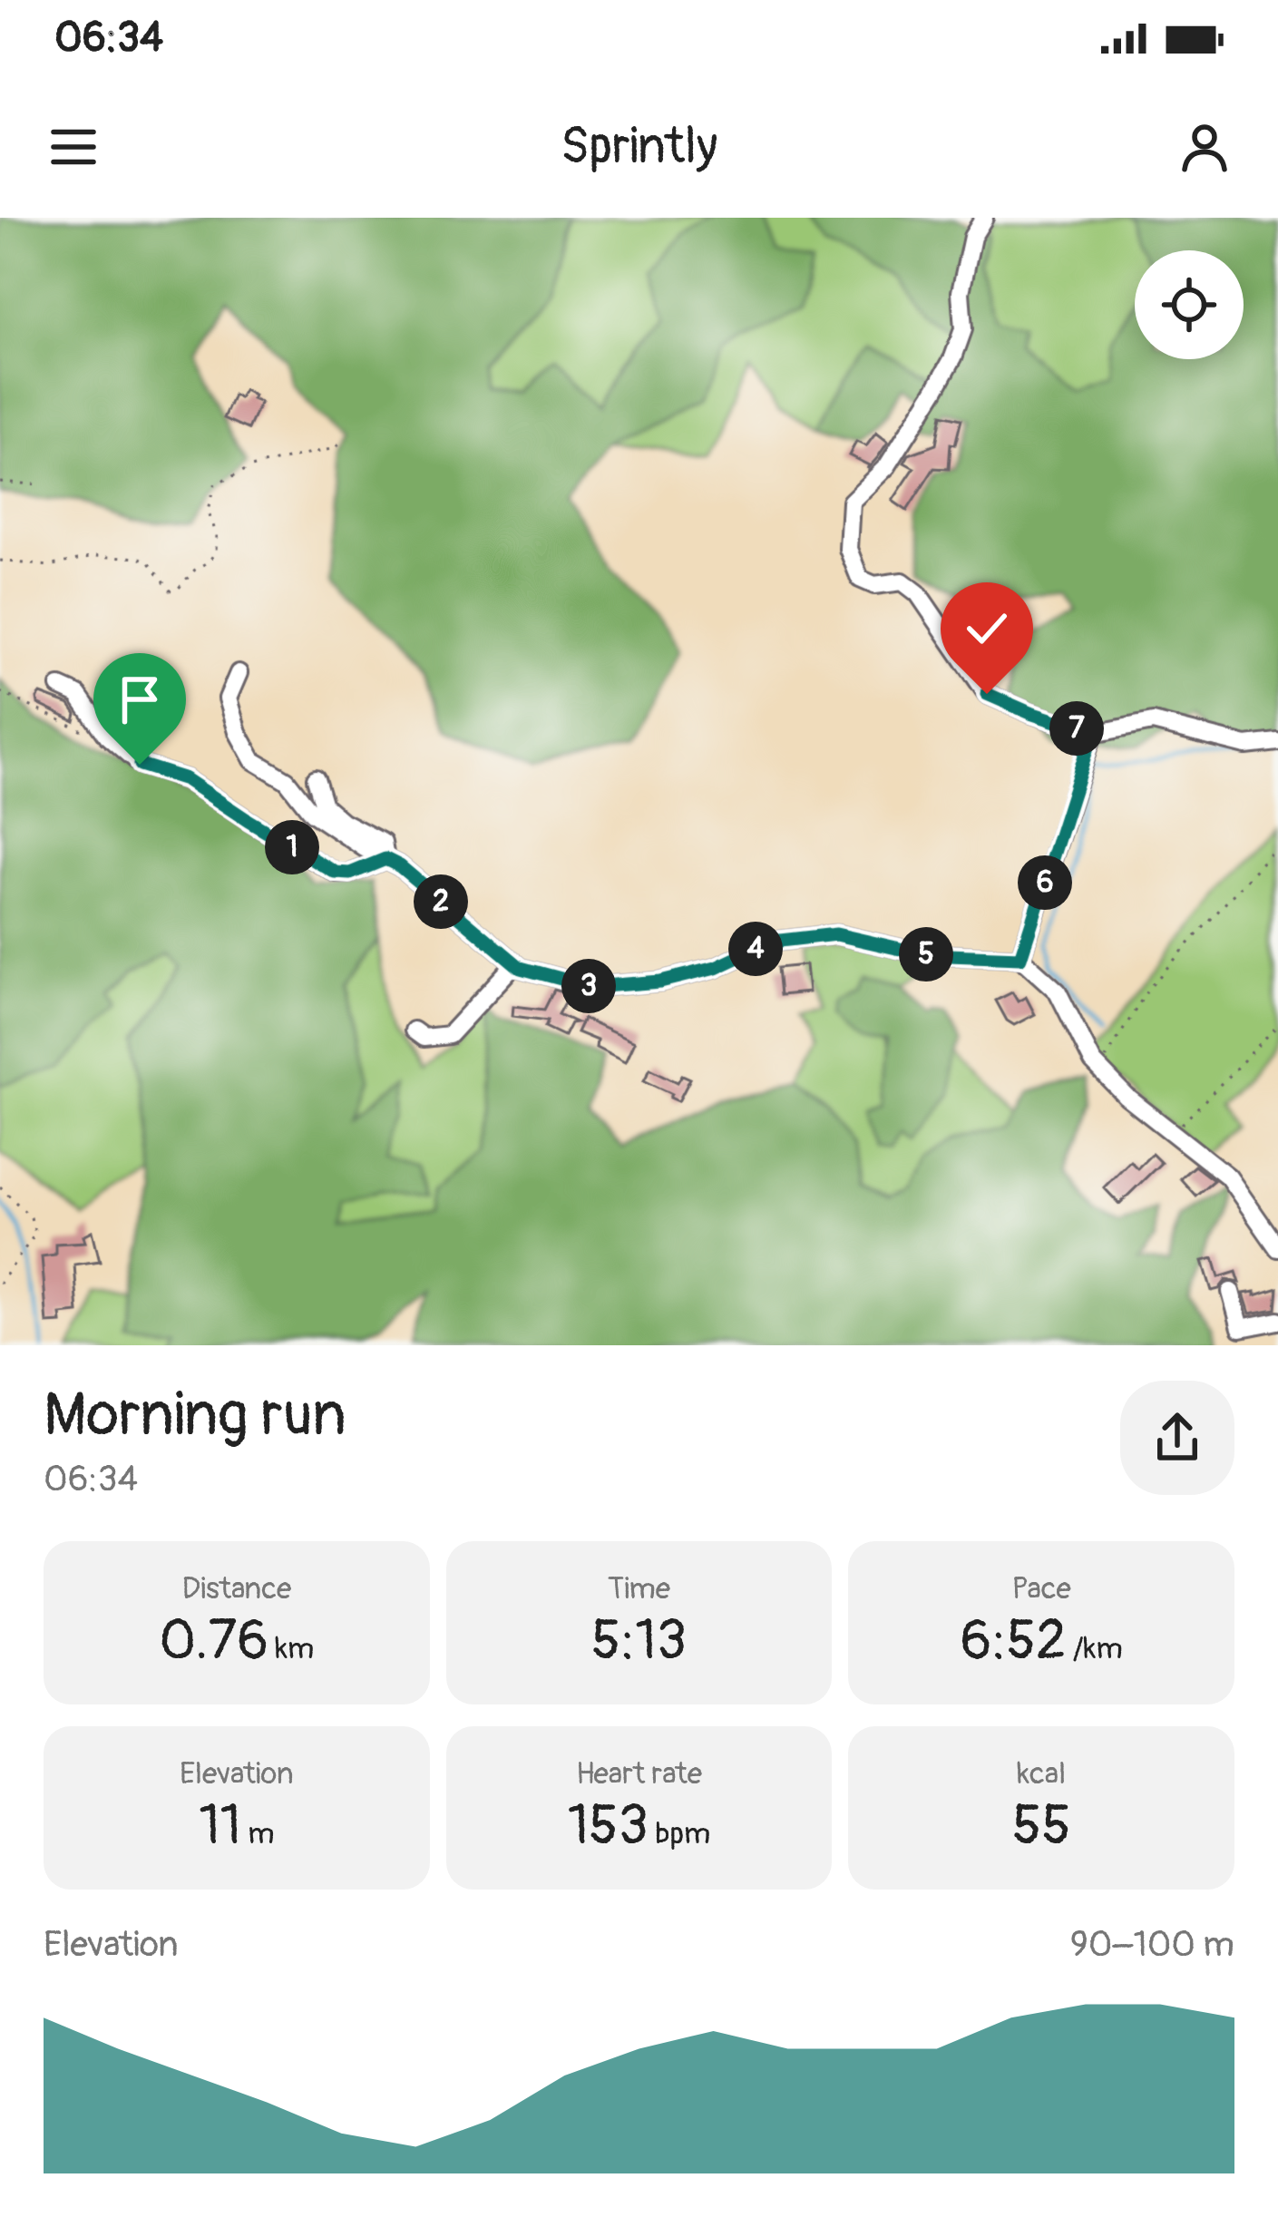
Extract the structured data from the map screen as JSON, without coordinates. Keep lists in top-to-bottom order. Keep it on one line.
{"page":{"status":"06:34","header":"Sprintly","pins":["7","1","6","2","4","5","3"],"heading":["Morning run","06:34"],"stats":[["Distance","0.76 km"],["Time","5:13"],["Pace","6:52 /km"],["Elevation","11 m"],["Heart rate","153 bpm"],["kcal","55"]],"chart":["Elevation","90–100 m"]}}
